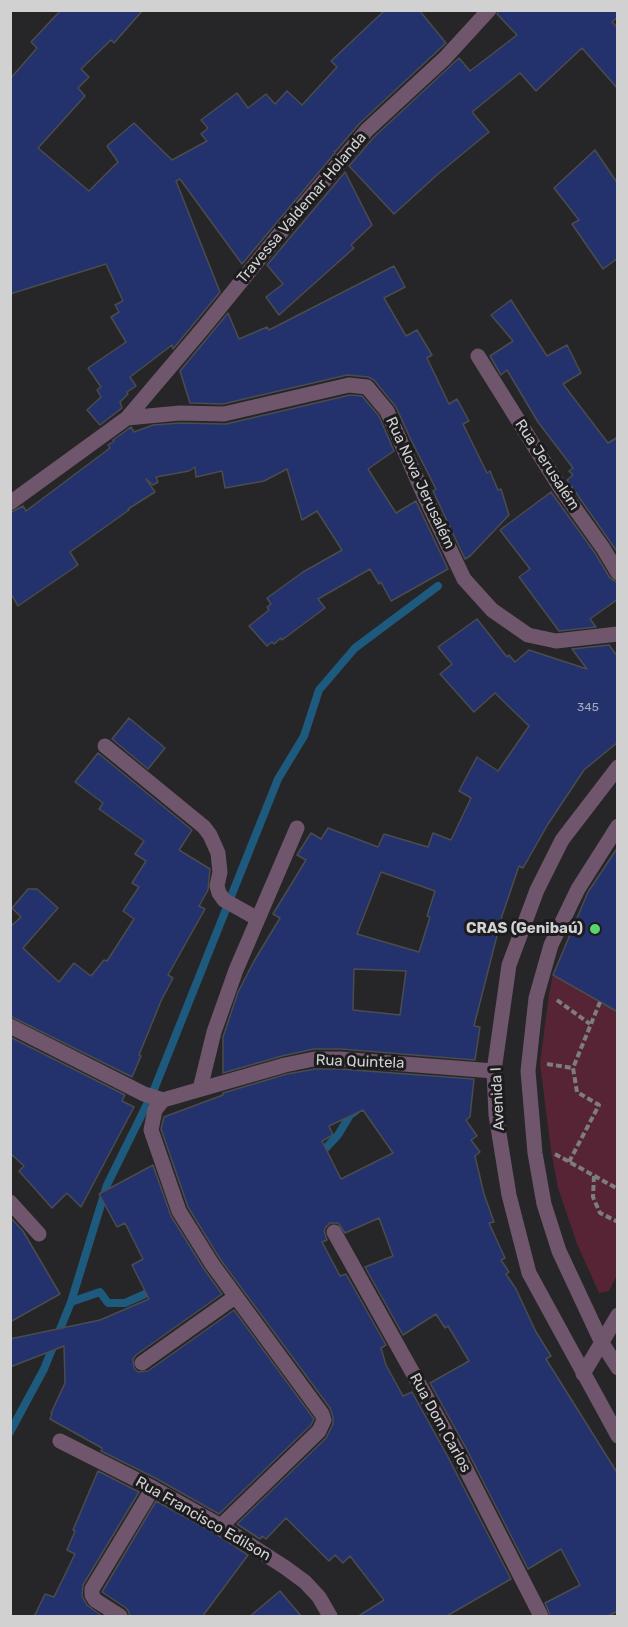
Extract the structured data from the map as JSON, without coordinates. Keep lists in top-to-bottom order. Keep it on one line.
{"streets":{"street":["Travessa Valdemar Holanda","Rua Jerusalém","Rua Nova Jerusalém","Rua Quintela","Avenida I","Rua Dom Carlos","Rua Francisco Edilson"]},"crossings":[["Travessa Valdemar Holanda","Rua Nova Jerusalém"],["Rua Quintela","Avenida I"]],"places":["CRAS (Genibaú)"],"house_numbers":["345"]}
